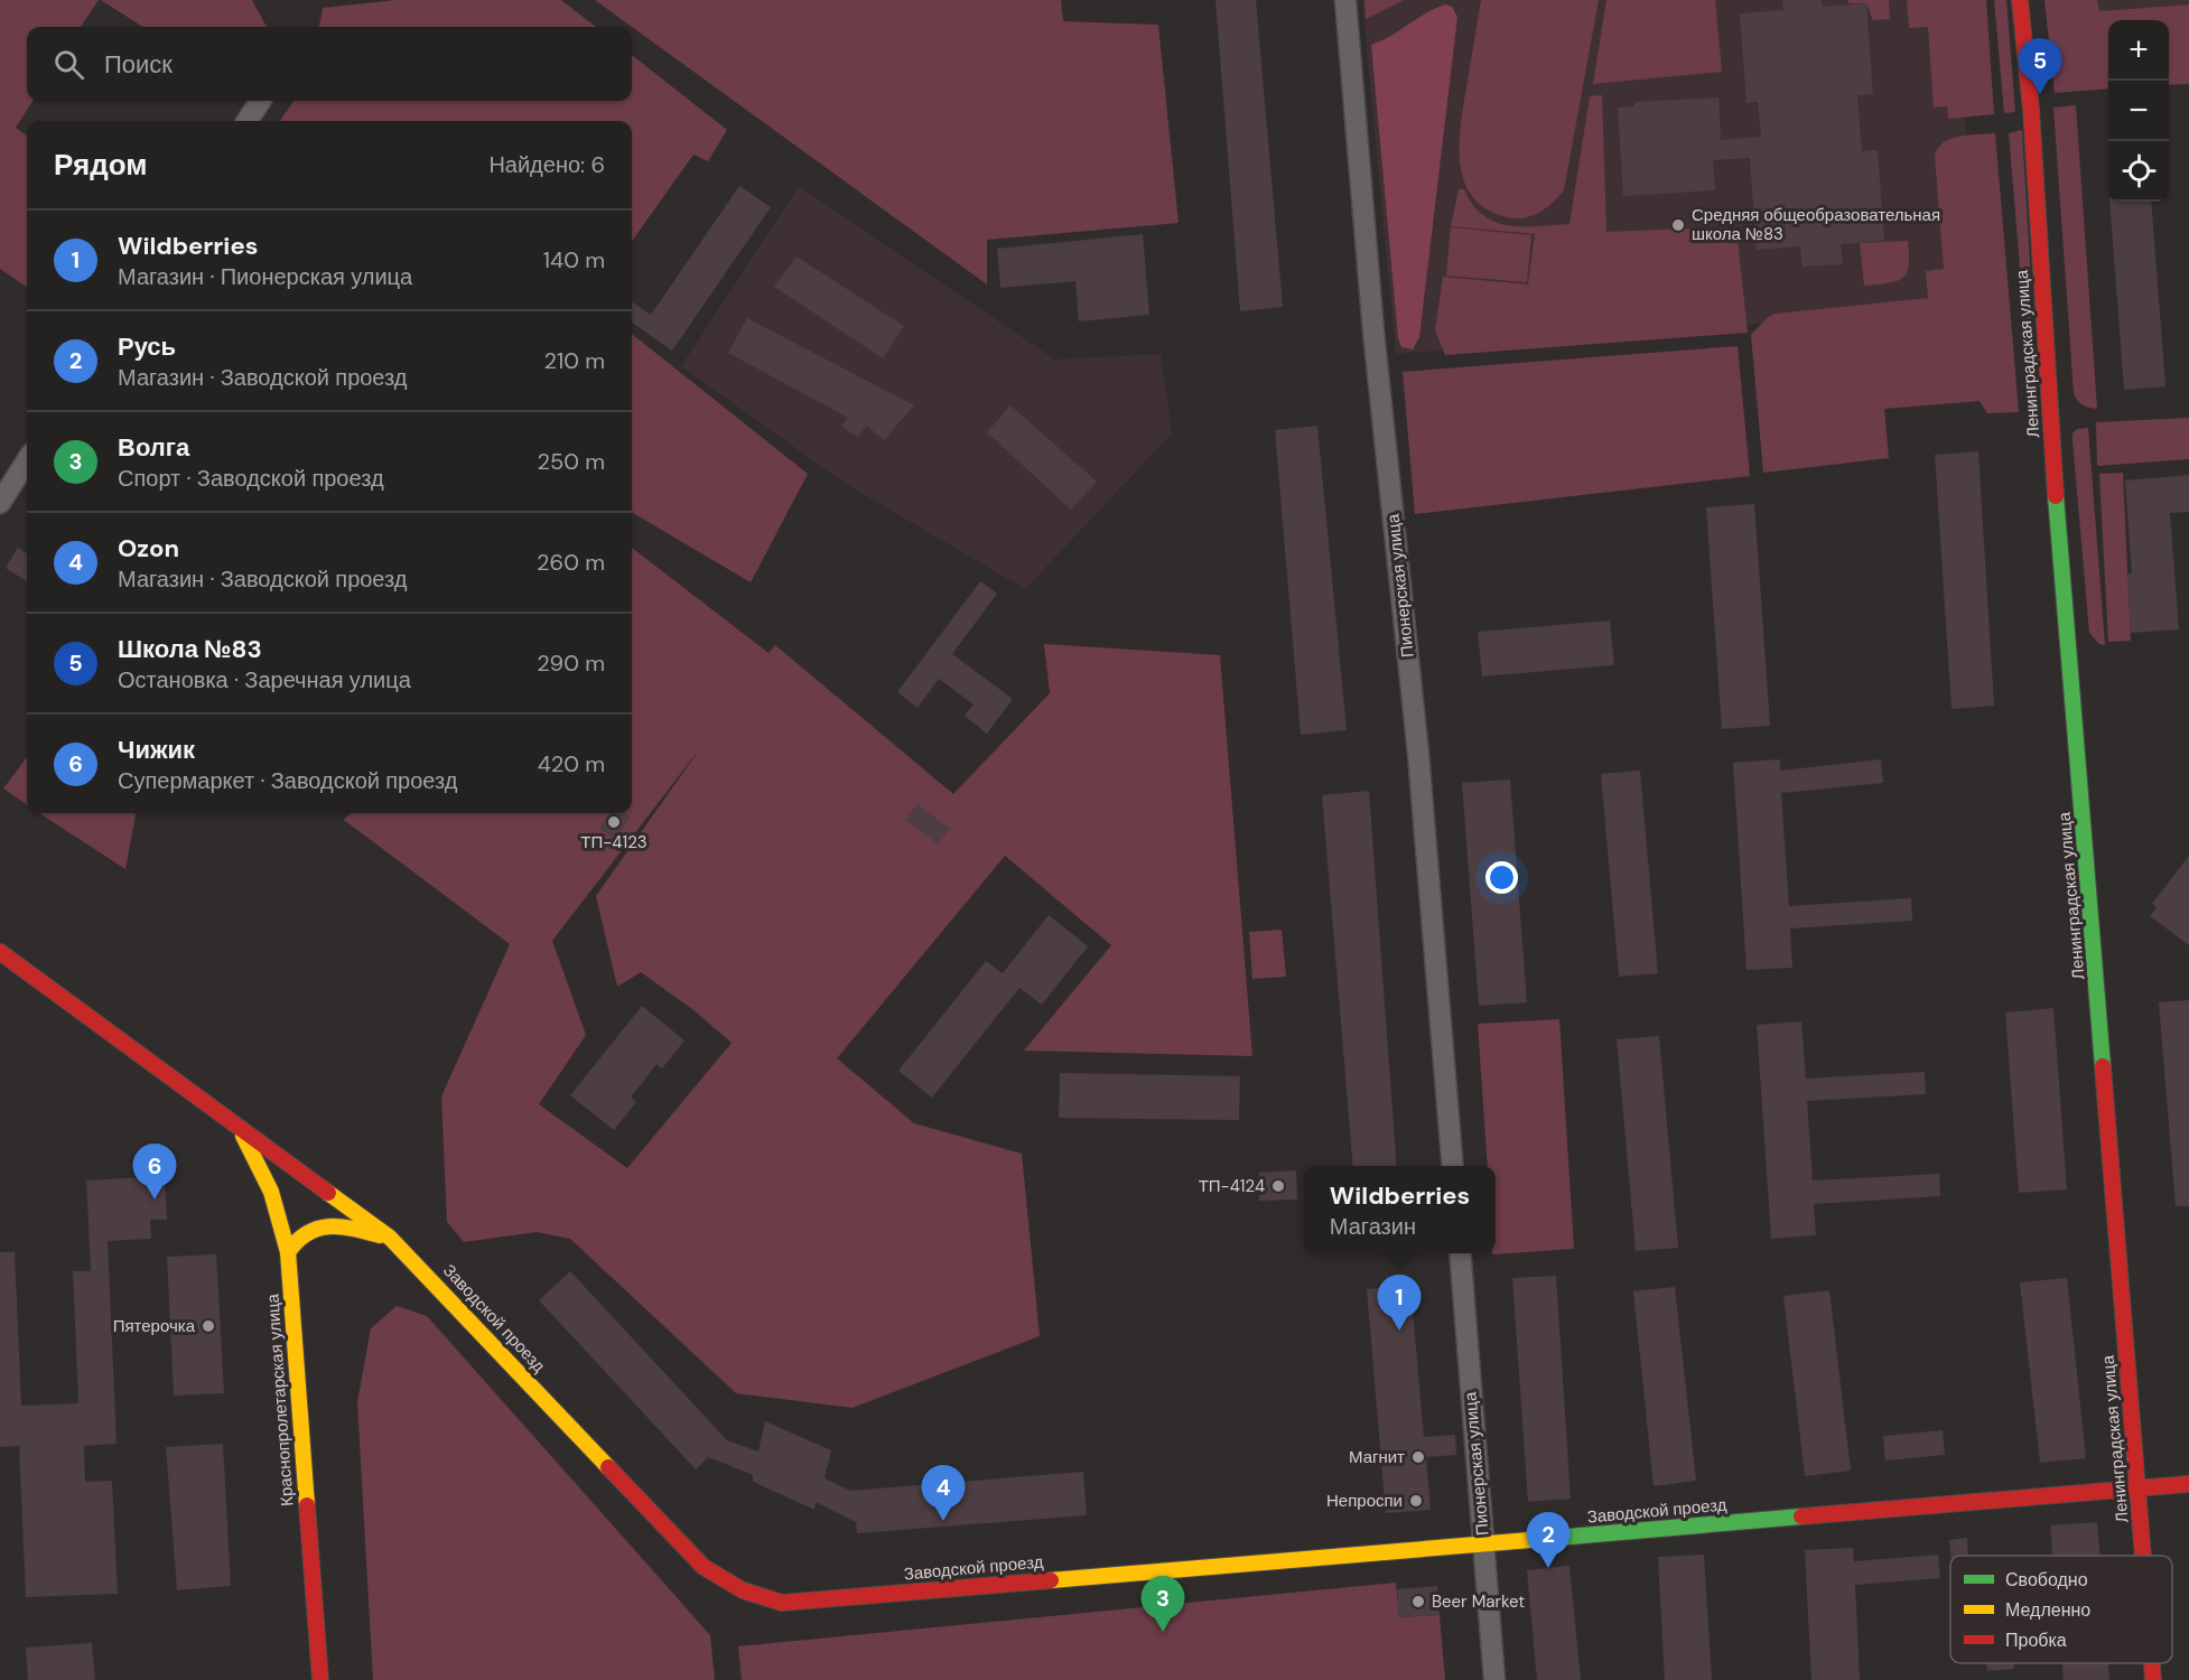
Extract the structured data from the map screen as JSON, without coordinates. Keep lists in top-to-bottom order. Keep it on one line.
{"streets":{"street":["Ленинградская улица","Пионерская улица","Заводской проезд","Краснопролетарская улица"]},"crossings":[["Ленинградская улица","Заводской проезд"],["Пионерская улица","Заводской проезд"],["Заводской проезд","Краснопролетарская улица"]],"places":["Средняя общеобразовательная школа №83","ТП-4123","ТП-4124","Пятерочка","Магнит","Непроспи","Beer Market"],"legend":["Свободно","Медленно","Пробка"],"page":{"map_buttons":["+","−"],"search":"Поиск","pins":["5","6","1","4","2","3"],"heading":["Рядом","Найдено: 6"],"list":[{"mark":"1","name":"Wildberries","note":"Магазин · Пионерская улица","value":"140 m"},{"mark":"2","name":"Русь","note":"Магазин · Заводской проезд","value":"210 m"},{"mark":"3","name":"Волга","note":"Спорт · Заводской проезд","value":"250 m"},{"mark":"4","name":"Ozon","note":"Магазин · Заводской проезд","value":"260 m"},{"mark":"5","name":"Школа №83","note":"Остановка · Заречная улица","value":"290 m"},{"mark":"6","name":"Чижик","note":"Супермаркет · Заводской проезд","value":"420 m"}],"popup":["Wildberries","Магазин"]}}
